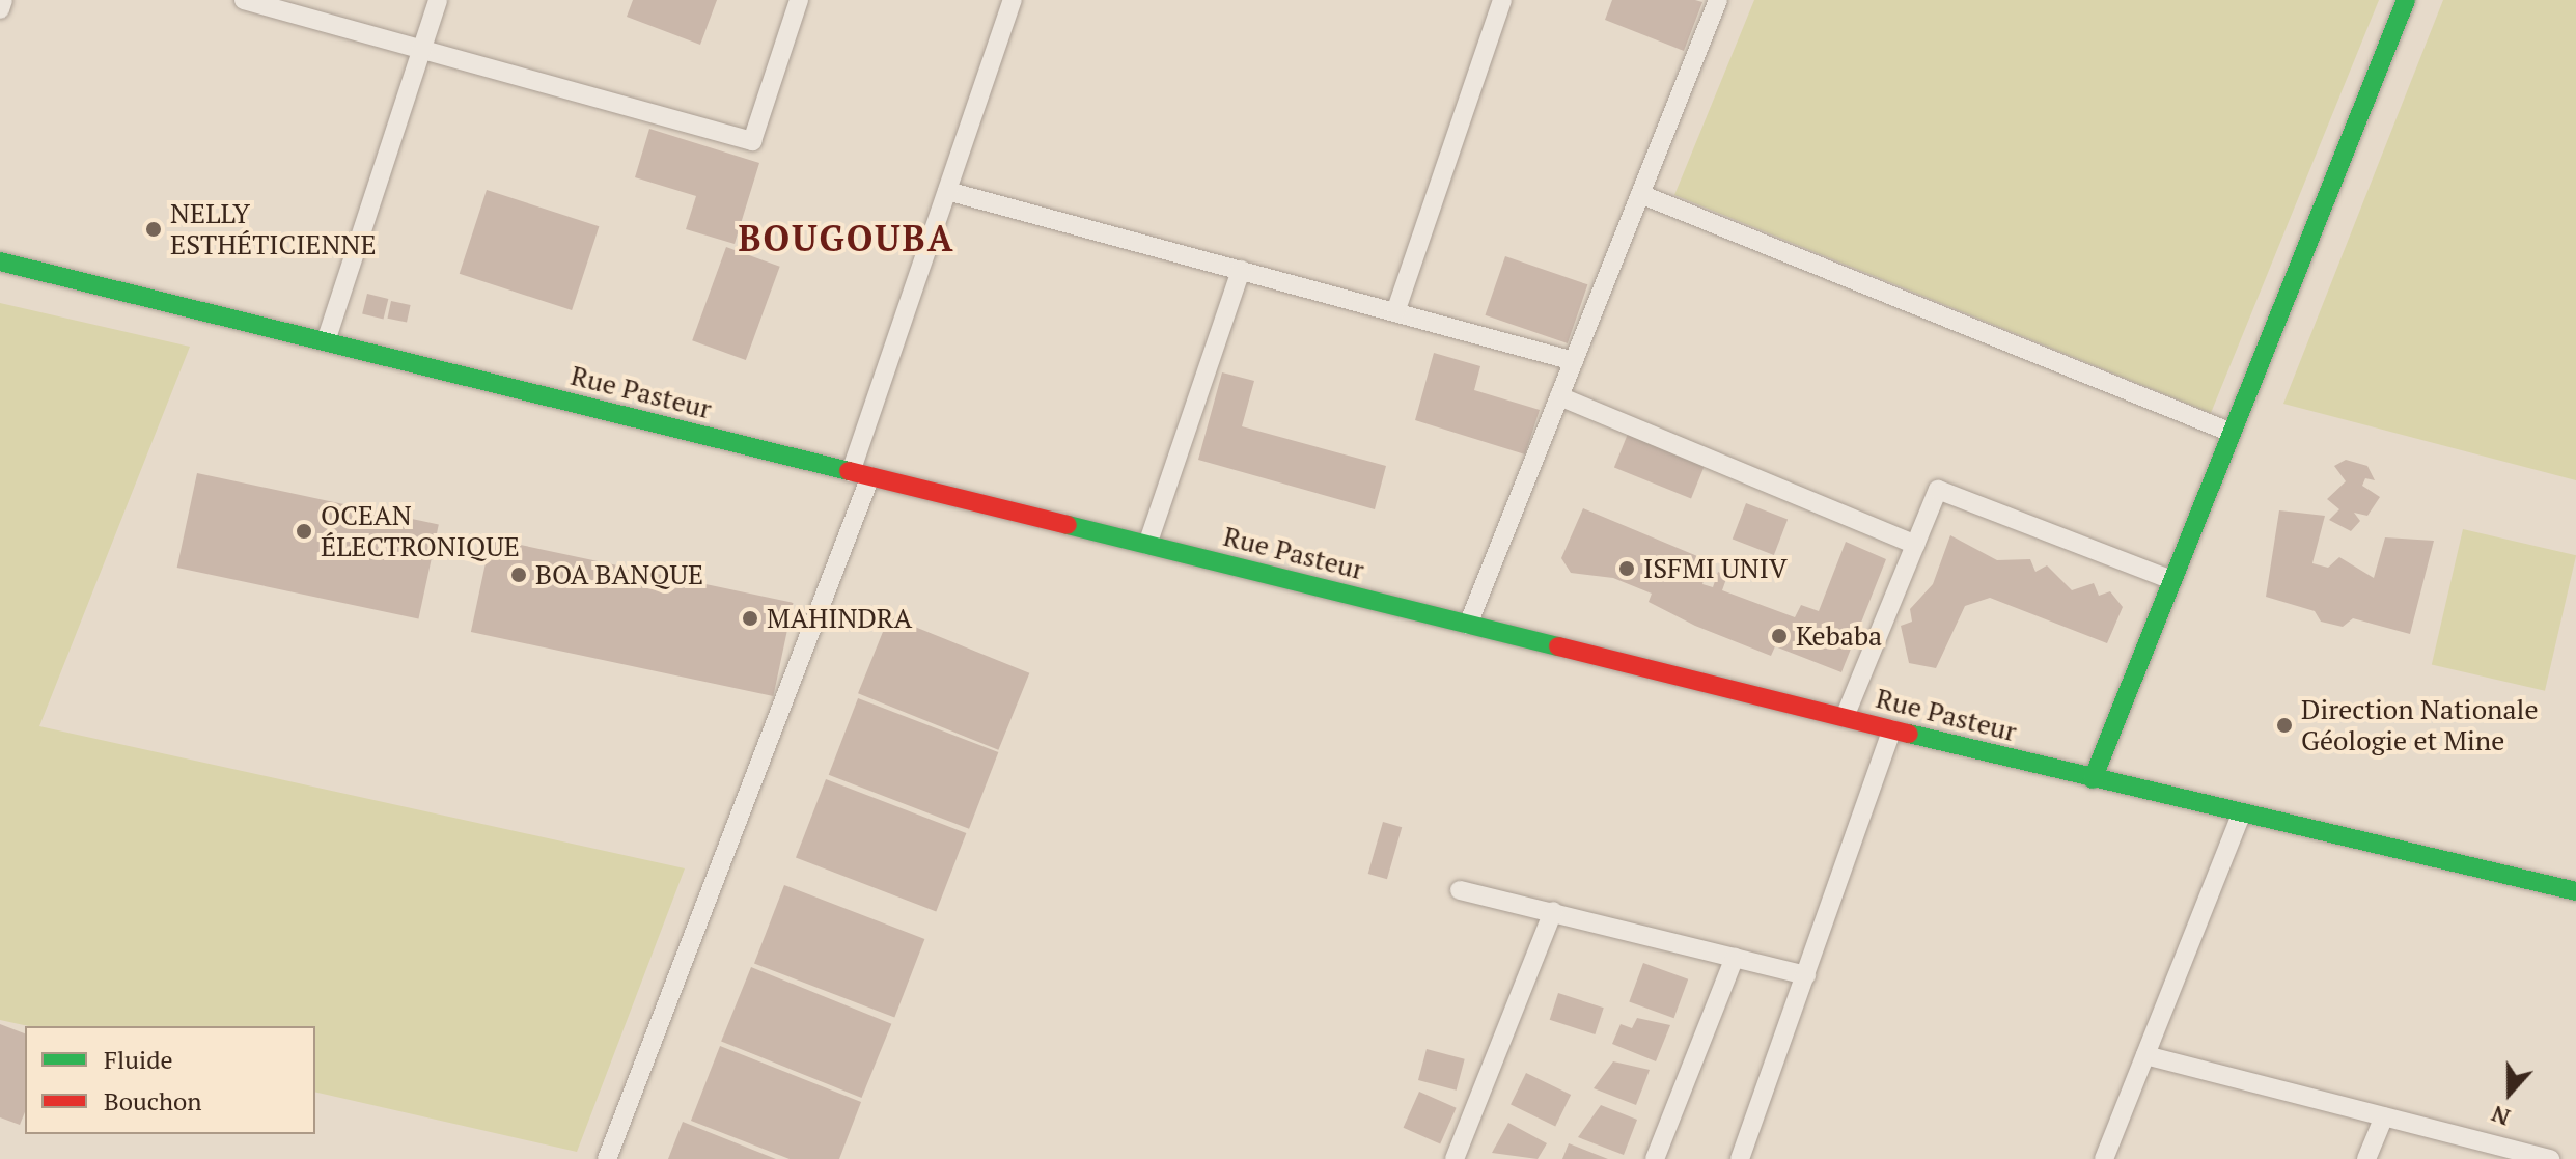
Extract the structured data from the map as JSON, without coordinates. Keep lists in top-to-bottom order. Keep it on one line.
{"streets":{"main road":["Rue Pasteur"]},"districts":["BOUGOUBA"],"places":["NELLY ESTHÉTICIENNE","OCEAN ÉLECTRONIQUE","ISFMI UNIV","BOA BANQUE","MAHINDRA","Kebaba","Direction Nationale Géologie et Mine"],"legend":["Fluide","Bouchon"],"north":"bottom"}
